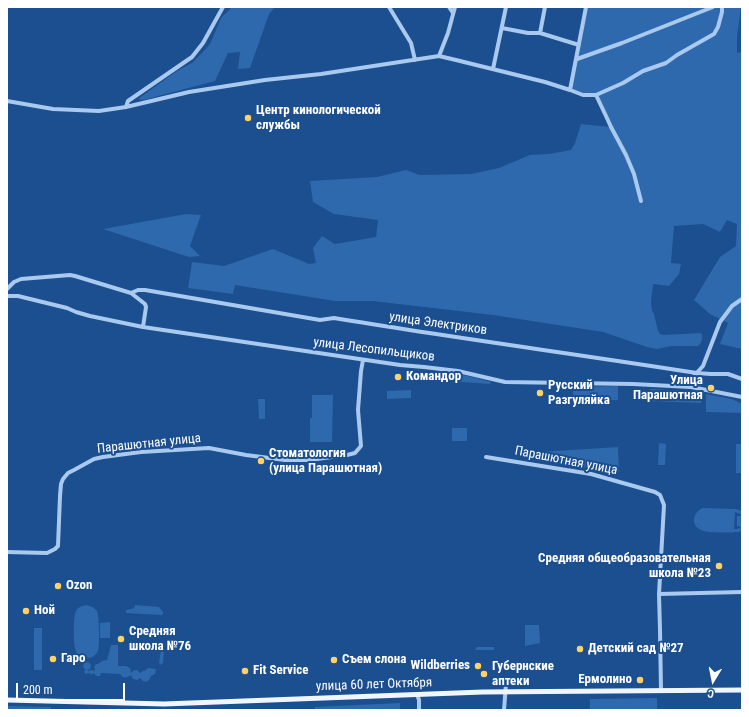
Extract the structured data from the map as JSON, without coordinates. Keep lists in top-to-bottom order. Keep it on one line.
{"streets":{"main road":["улица 60 лет Октября"],"street":["улица Электриков","улица Лесопильщиков","Парашютная улица"]},"crossings":[["улица Лесопильщиков","Парашютная улица"],["Парашютная улица","улица 60 лет Октября"]],"places":["Центр кинологической службы","Командор","Улица Парашютная","Русский Разгуляйка","Стоматология (улица Парашютная)","Средняя общеобразовательная школа №23","Ozon","Ной","Средняя школа №76","Детский сад №27","Гаро","Съем слона","Wildberries","Fit Service","Губернские аптеки","Ермолино"],"scale_bar":"200 m","north":"bottom"}
